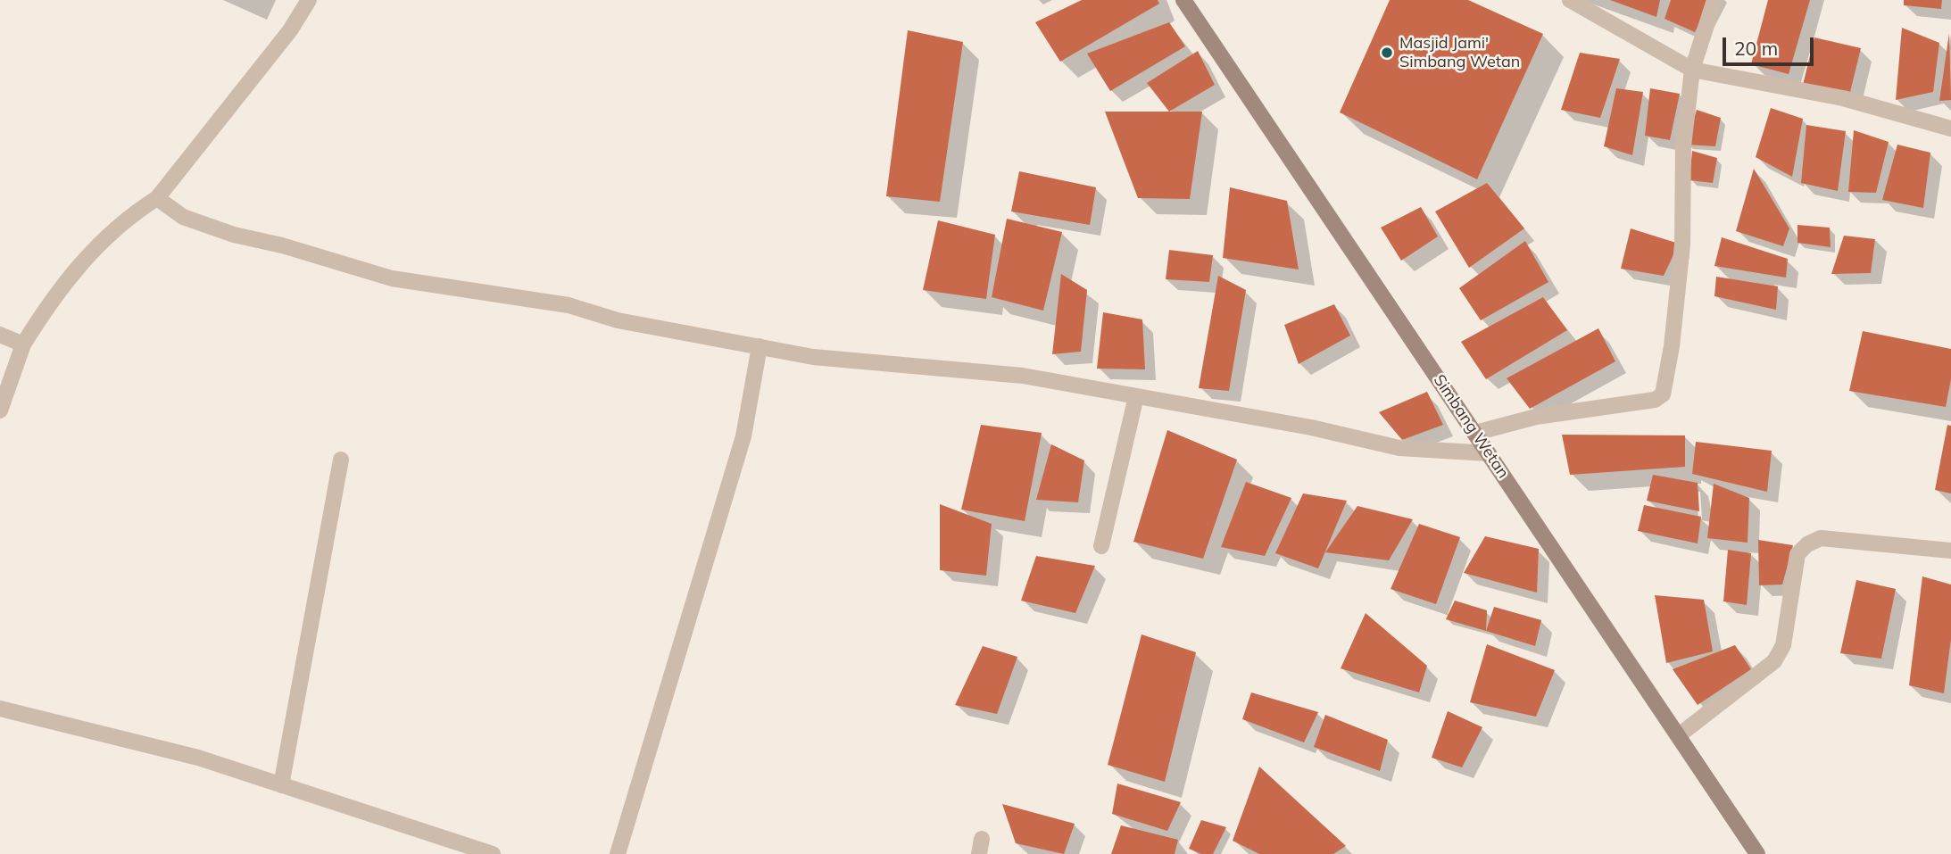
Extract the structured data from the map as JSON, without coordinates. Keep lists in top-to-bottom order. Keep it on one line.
{"streets":{"street":["Simbang Wetan"]},"places":["Masjid Jami' Simbang Wetan"],"scale_bar":"20 m"}
